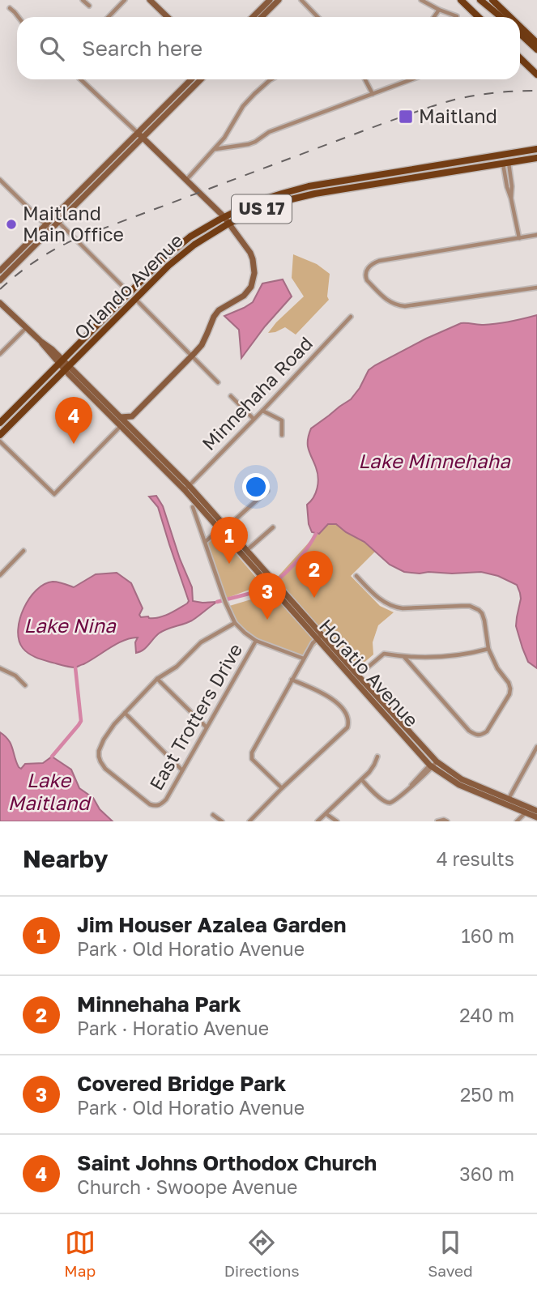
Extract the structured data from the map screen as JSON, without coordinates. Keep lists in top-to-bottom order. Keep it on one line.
{"streets":{"main road":["US 17","Orlando Avenue","Horatio Avenue"],"street":["Minnehaha Road","East Trotters Drive"]},"crossings":[["Orlando Avenue","Horatio Avenue"],["Minnehaha Road","Horatio Avenue"]],"water":["Lake Minnehaha","Lake Nina","Lake Maitland"],"places":{"transit":["Maitland"],"other":["Maitland Main Office"]},"page":{"search":"Search here","pins":["4","1","2","3"],"heading":["Nearby","4 results"],"list":[{"mark":"1","name":"Jim Houser Azalea Garden","note":"Park · Old Horatio Avenue","value":"160 m"},{"mark":"2","name":"Minnehaha Park","note":"Park · Horatio Avenue","value":"240 m"},{"mark":"3","name":"Covered Bridge Park","note":"Park · Old Horatio Avenue","value":"250 m"},{"mark":"4","name":"Saint Johns Orthodox Church","note":"Church · Swoope Avenue","value":"360 m"}],"nav":["Map","Directions","Saved"]}}
